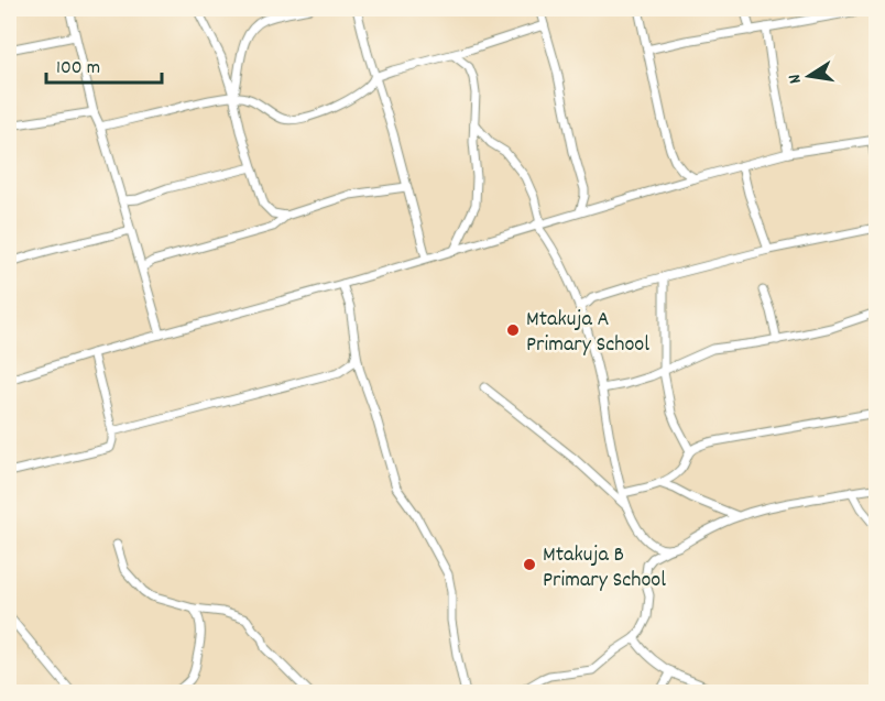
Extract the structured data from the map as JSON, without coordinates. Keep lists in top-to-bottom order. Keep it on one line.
{"places":["Mtakuja A Primary School","Mtakuja B Primary School"],"scale_bar":"100 m","north":"left"}
